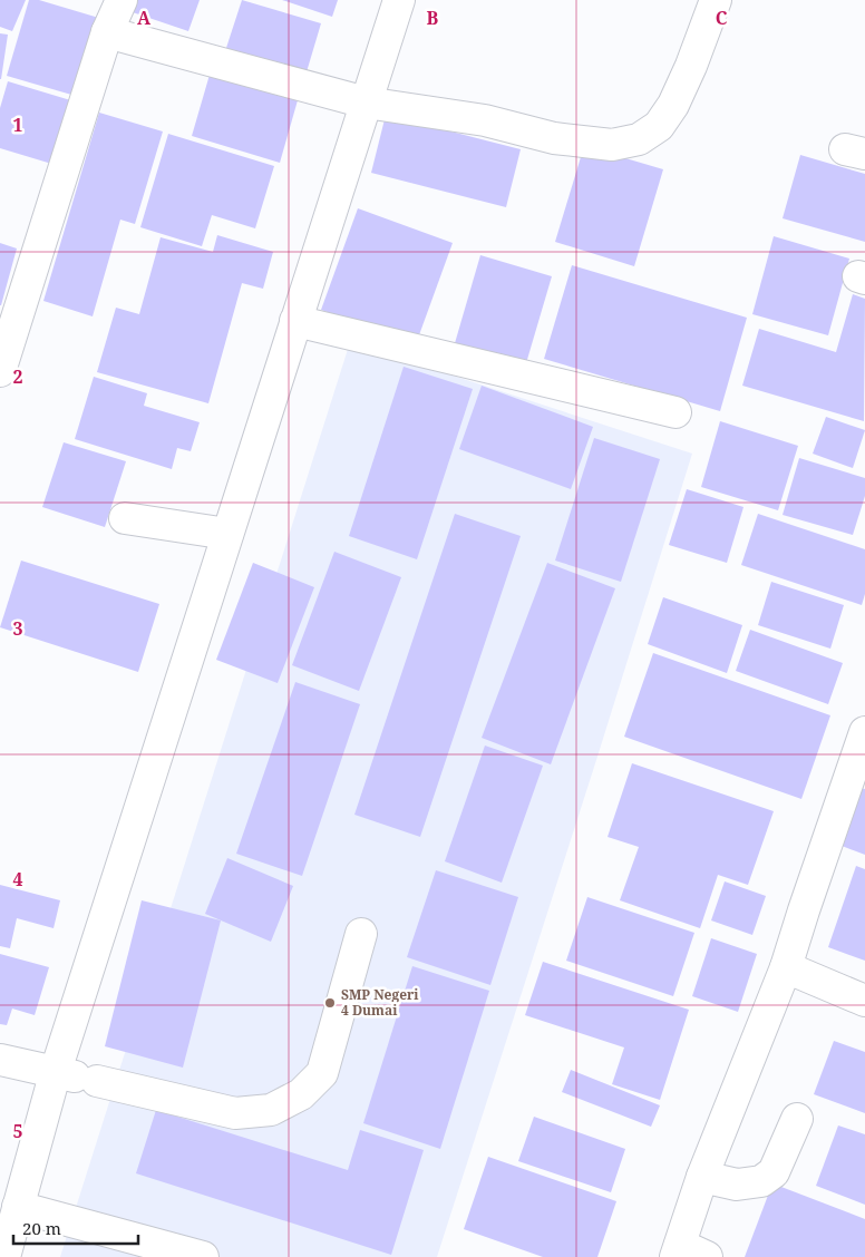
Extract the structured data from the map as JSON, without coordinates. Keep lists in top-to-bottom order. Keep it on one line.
{"places":["SMP Negeri 4 Dumai"],"scale_bar":"20 m","grid":{"columns":["A","B","C"],"rows":["1","2","3","4","5"]}}
